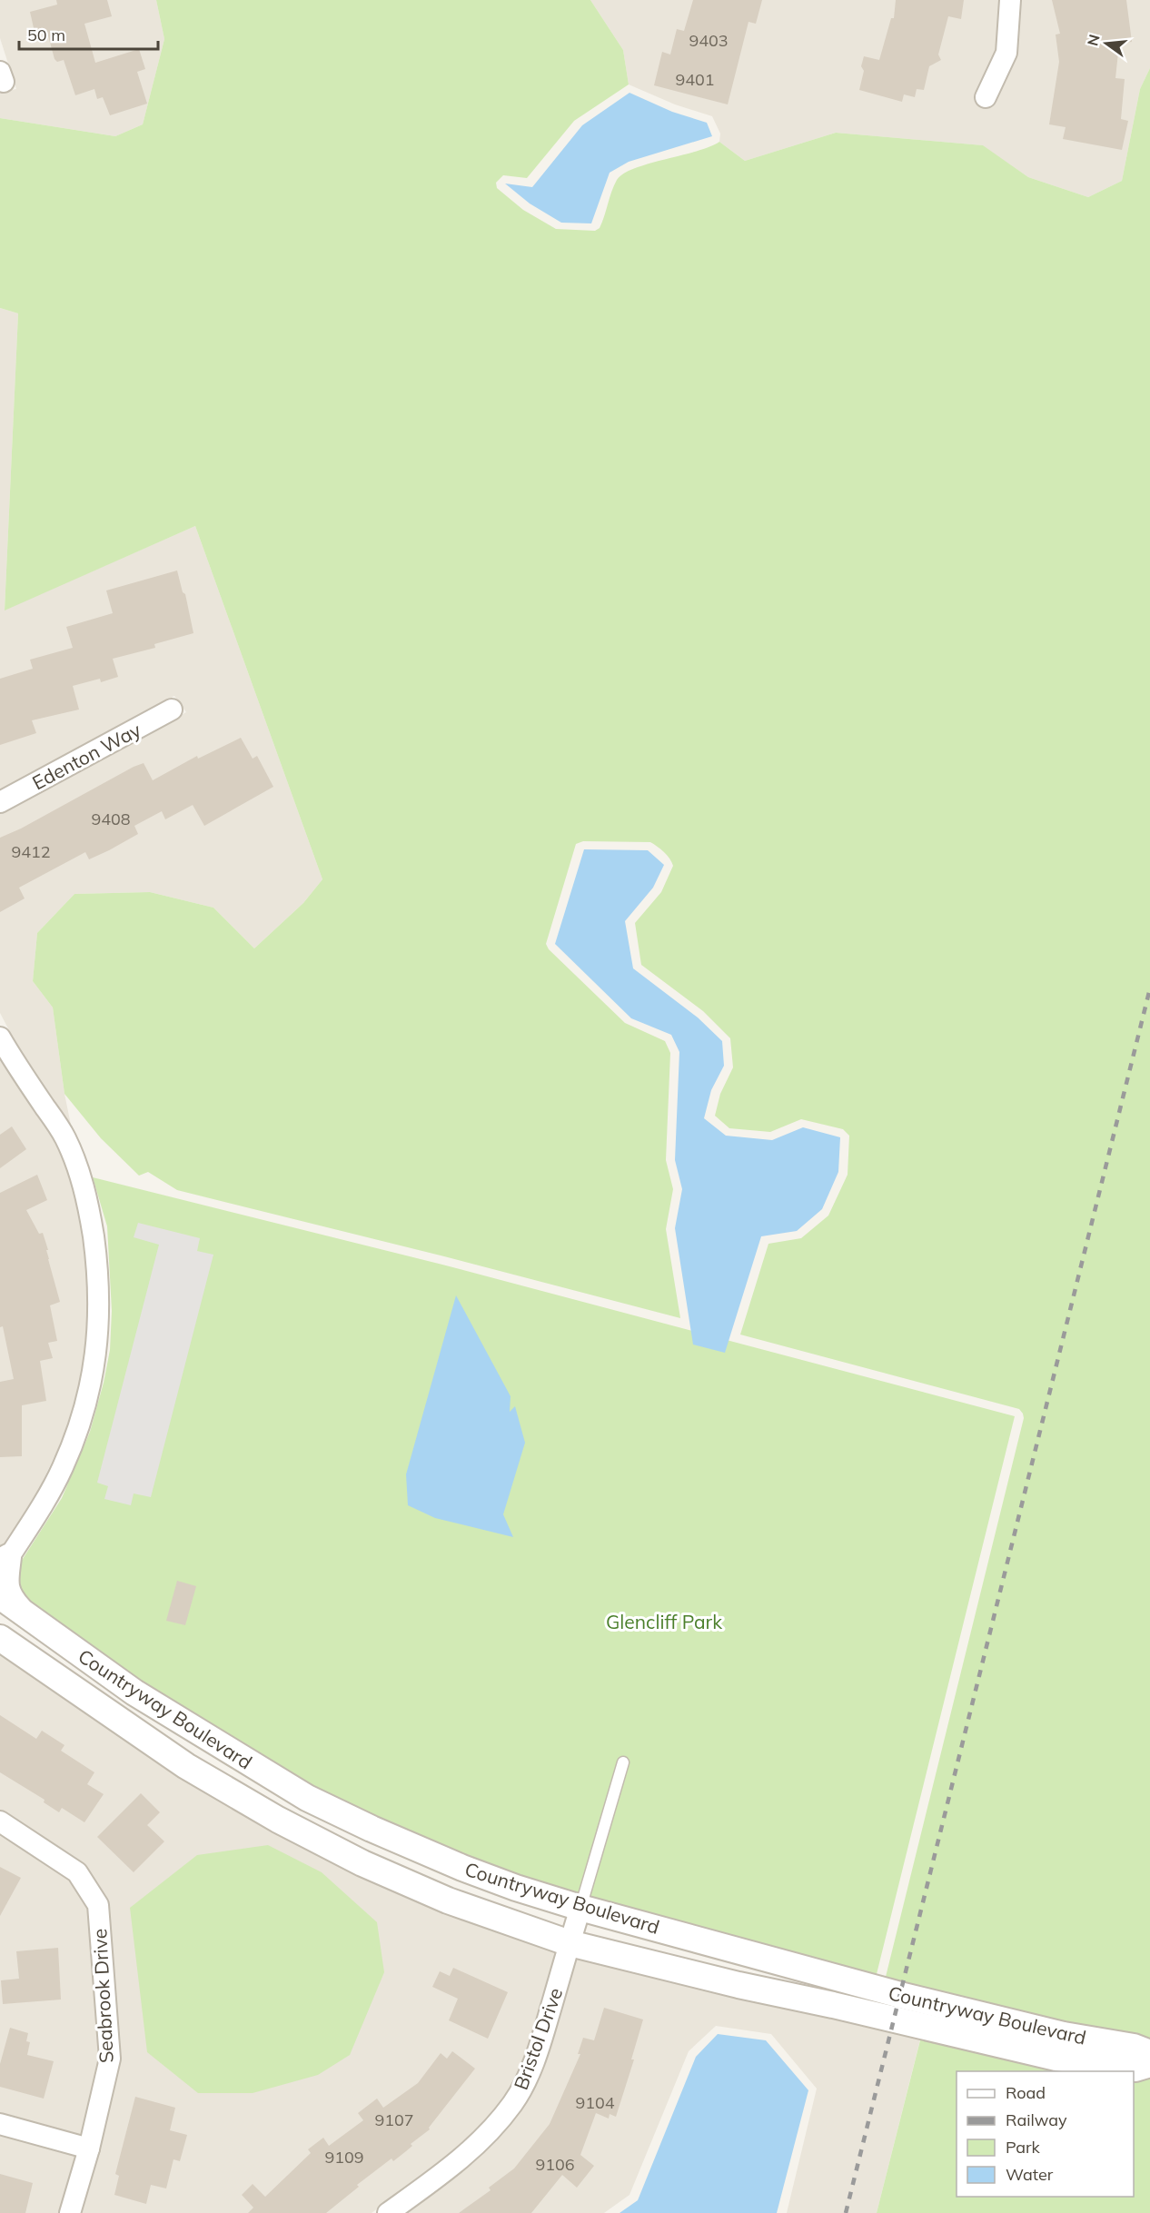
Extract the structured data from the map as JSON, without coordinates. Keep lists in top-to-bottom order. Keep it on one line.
{"streets":{"street":["Edenton Way","Countryway Boulevard","Seabrook Drive","Bristol Drive"]},"crossings":[["Countryway Boulevard","Bristol Drive"]],"parks":["Glencliff Park"],"house_numbers":["9403","9401","9408","9412","9104","9107","9109","9106"],"legend":["Road","Railway","Park","Water"],"scale_bar":"50 m","north":"left"}
